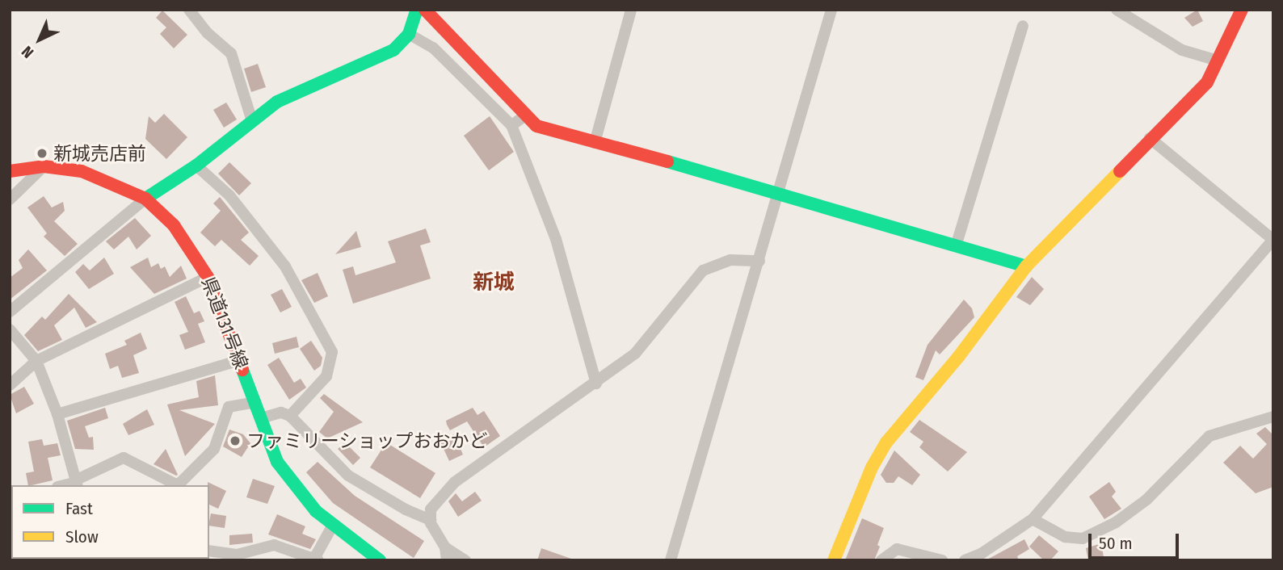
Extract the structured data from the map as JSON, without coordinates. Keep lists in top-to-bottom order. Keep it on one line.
{"streets":{"street":["県道131号線"]},"districts":["新城"],"places":["新城売店前","ファミリーショップおおかど"],"legend":["Fast","Slow"],"scale_bar":"50 m","north":"bottom left"}
